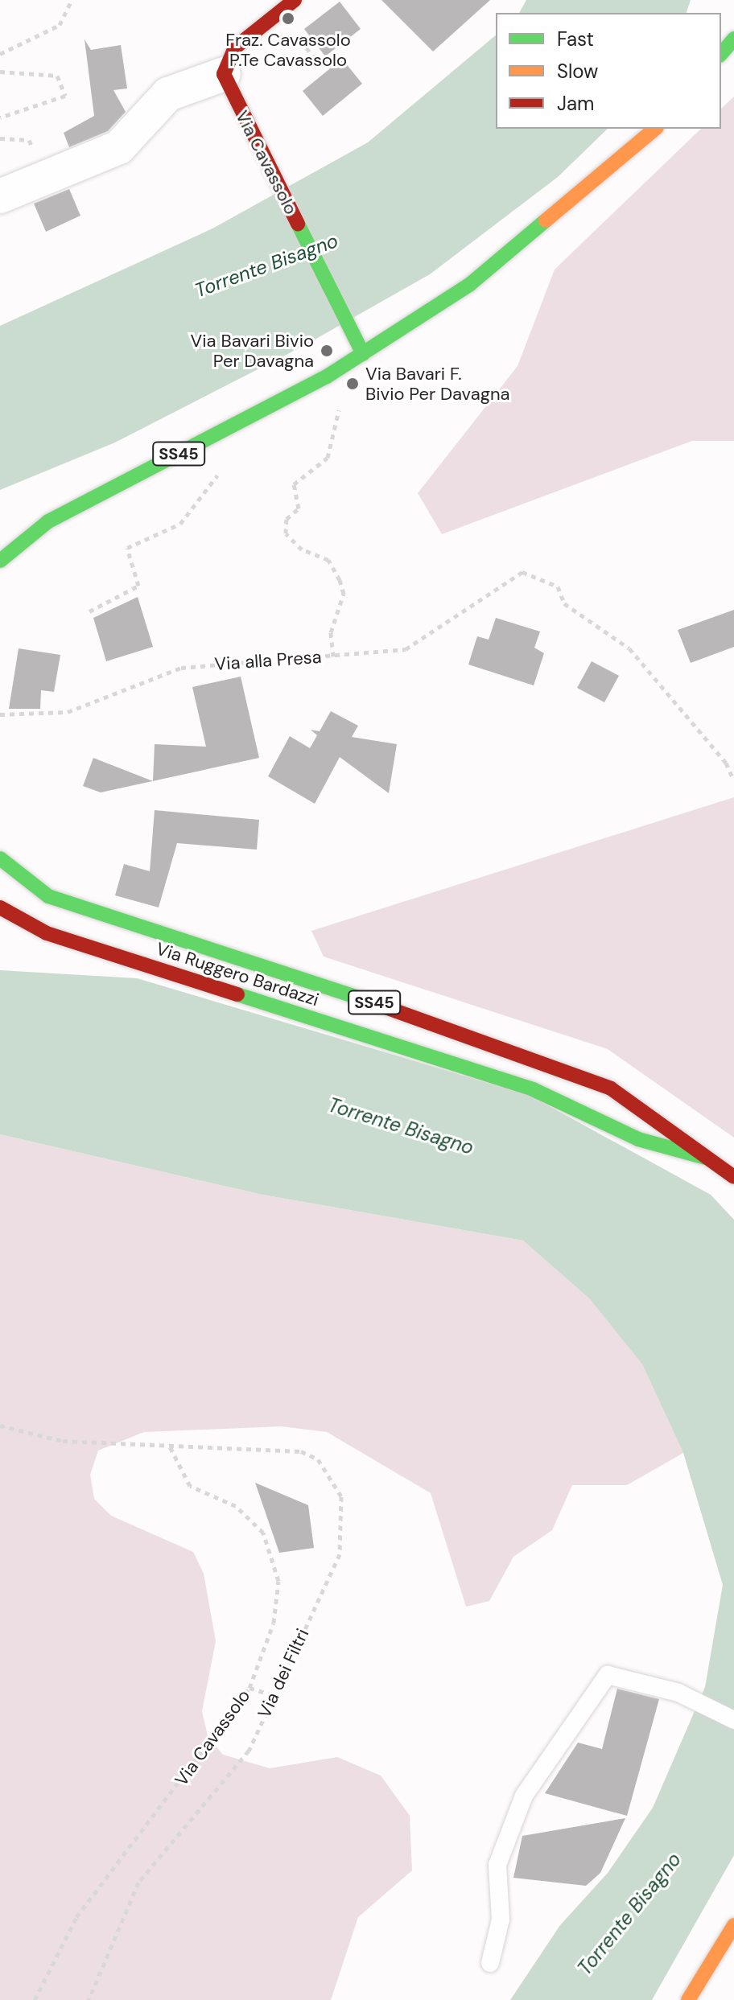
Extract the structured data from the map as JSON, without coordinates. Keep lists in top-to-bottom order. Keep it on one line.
{"streets":{"main road":["Via Cavassolo","SS45","Via Ruggero Bardazzi"],"path":["Via alla Presa","Via dei Filtri"]},"crossings":[["Via Cavassolo","SS45"],["Via Cavassolo","Via dei Filtri"],["SS45","Via Ruggero Bardazzi"]],"water":["Torrente Bisagno"],"places":["Fraz. Cavassolo P.Te Cavassolo","Via Bavari Bivio Per Davagna","Via Bavari F. Bivio Per Davagna"],"legend":["Fast","Slow","Jam"]}
